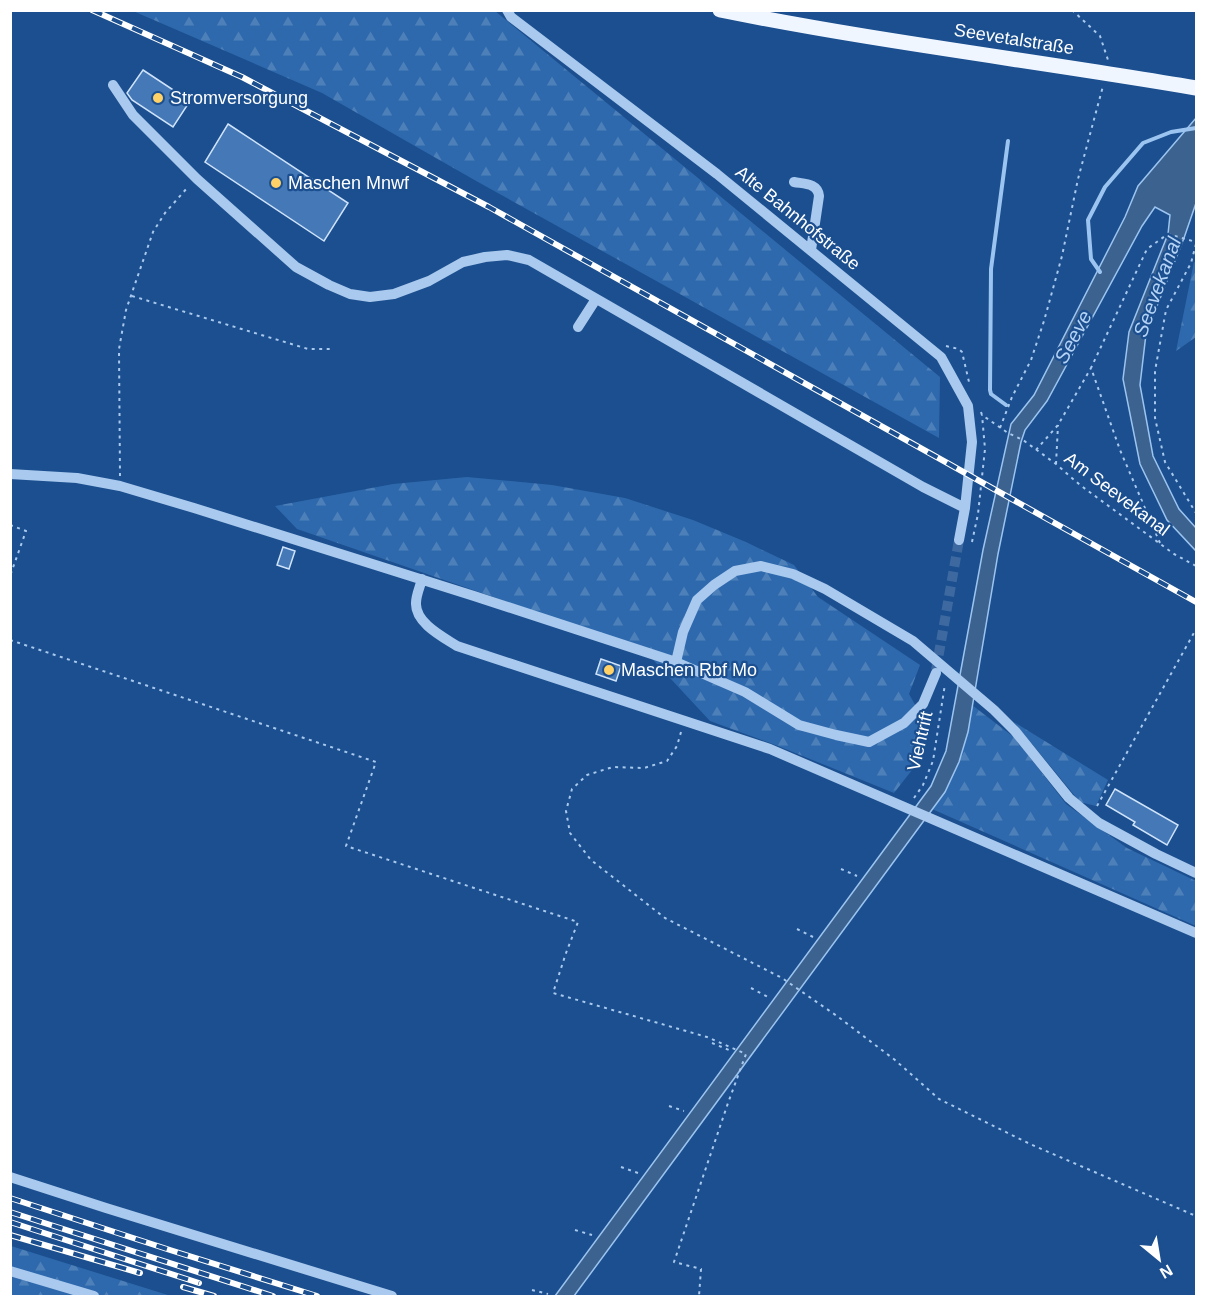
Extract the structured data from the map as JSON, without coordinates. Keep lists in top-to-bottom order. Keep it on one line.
{"streets":{"main road":["Seevetalstraße"],"street":["Alte Bahnhofstraße"],"path":["Am Seevekanal","Viehtrift"]},"water":["Seevekanal","Seeve"],"places":["Stromversorgung","Maschen Mnwf","Maschen Rbf Mo"],"north":"bottom right"}
